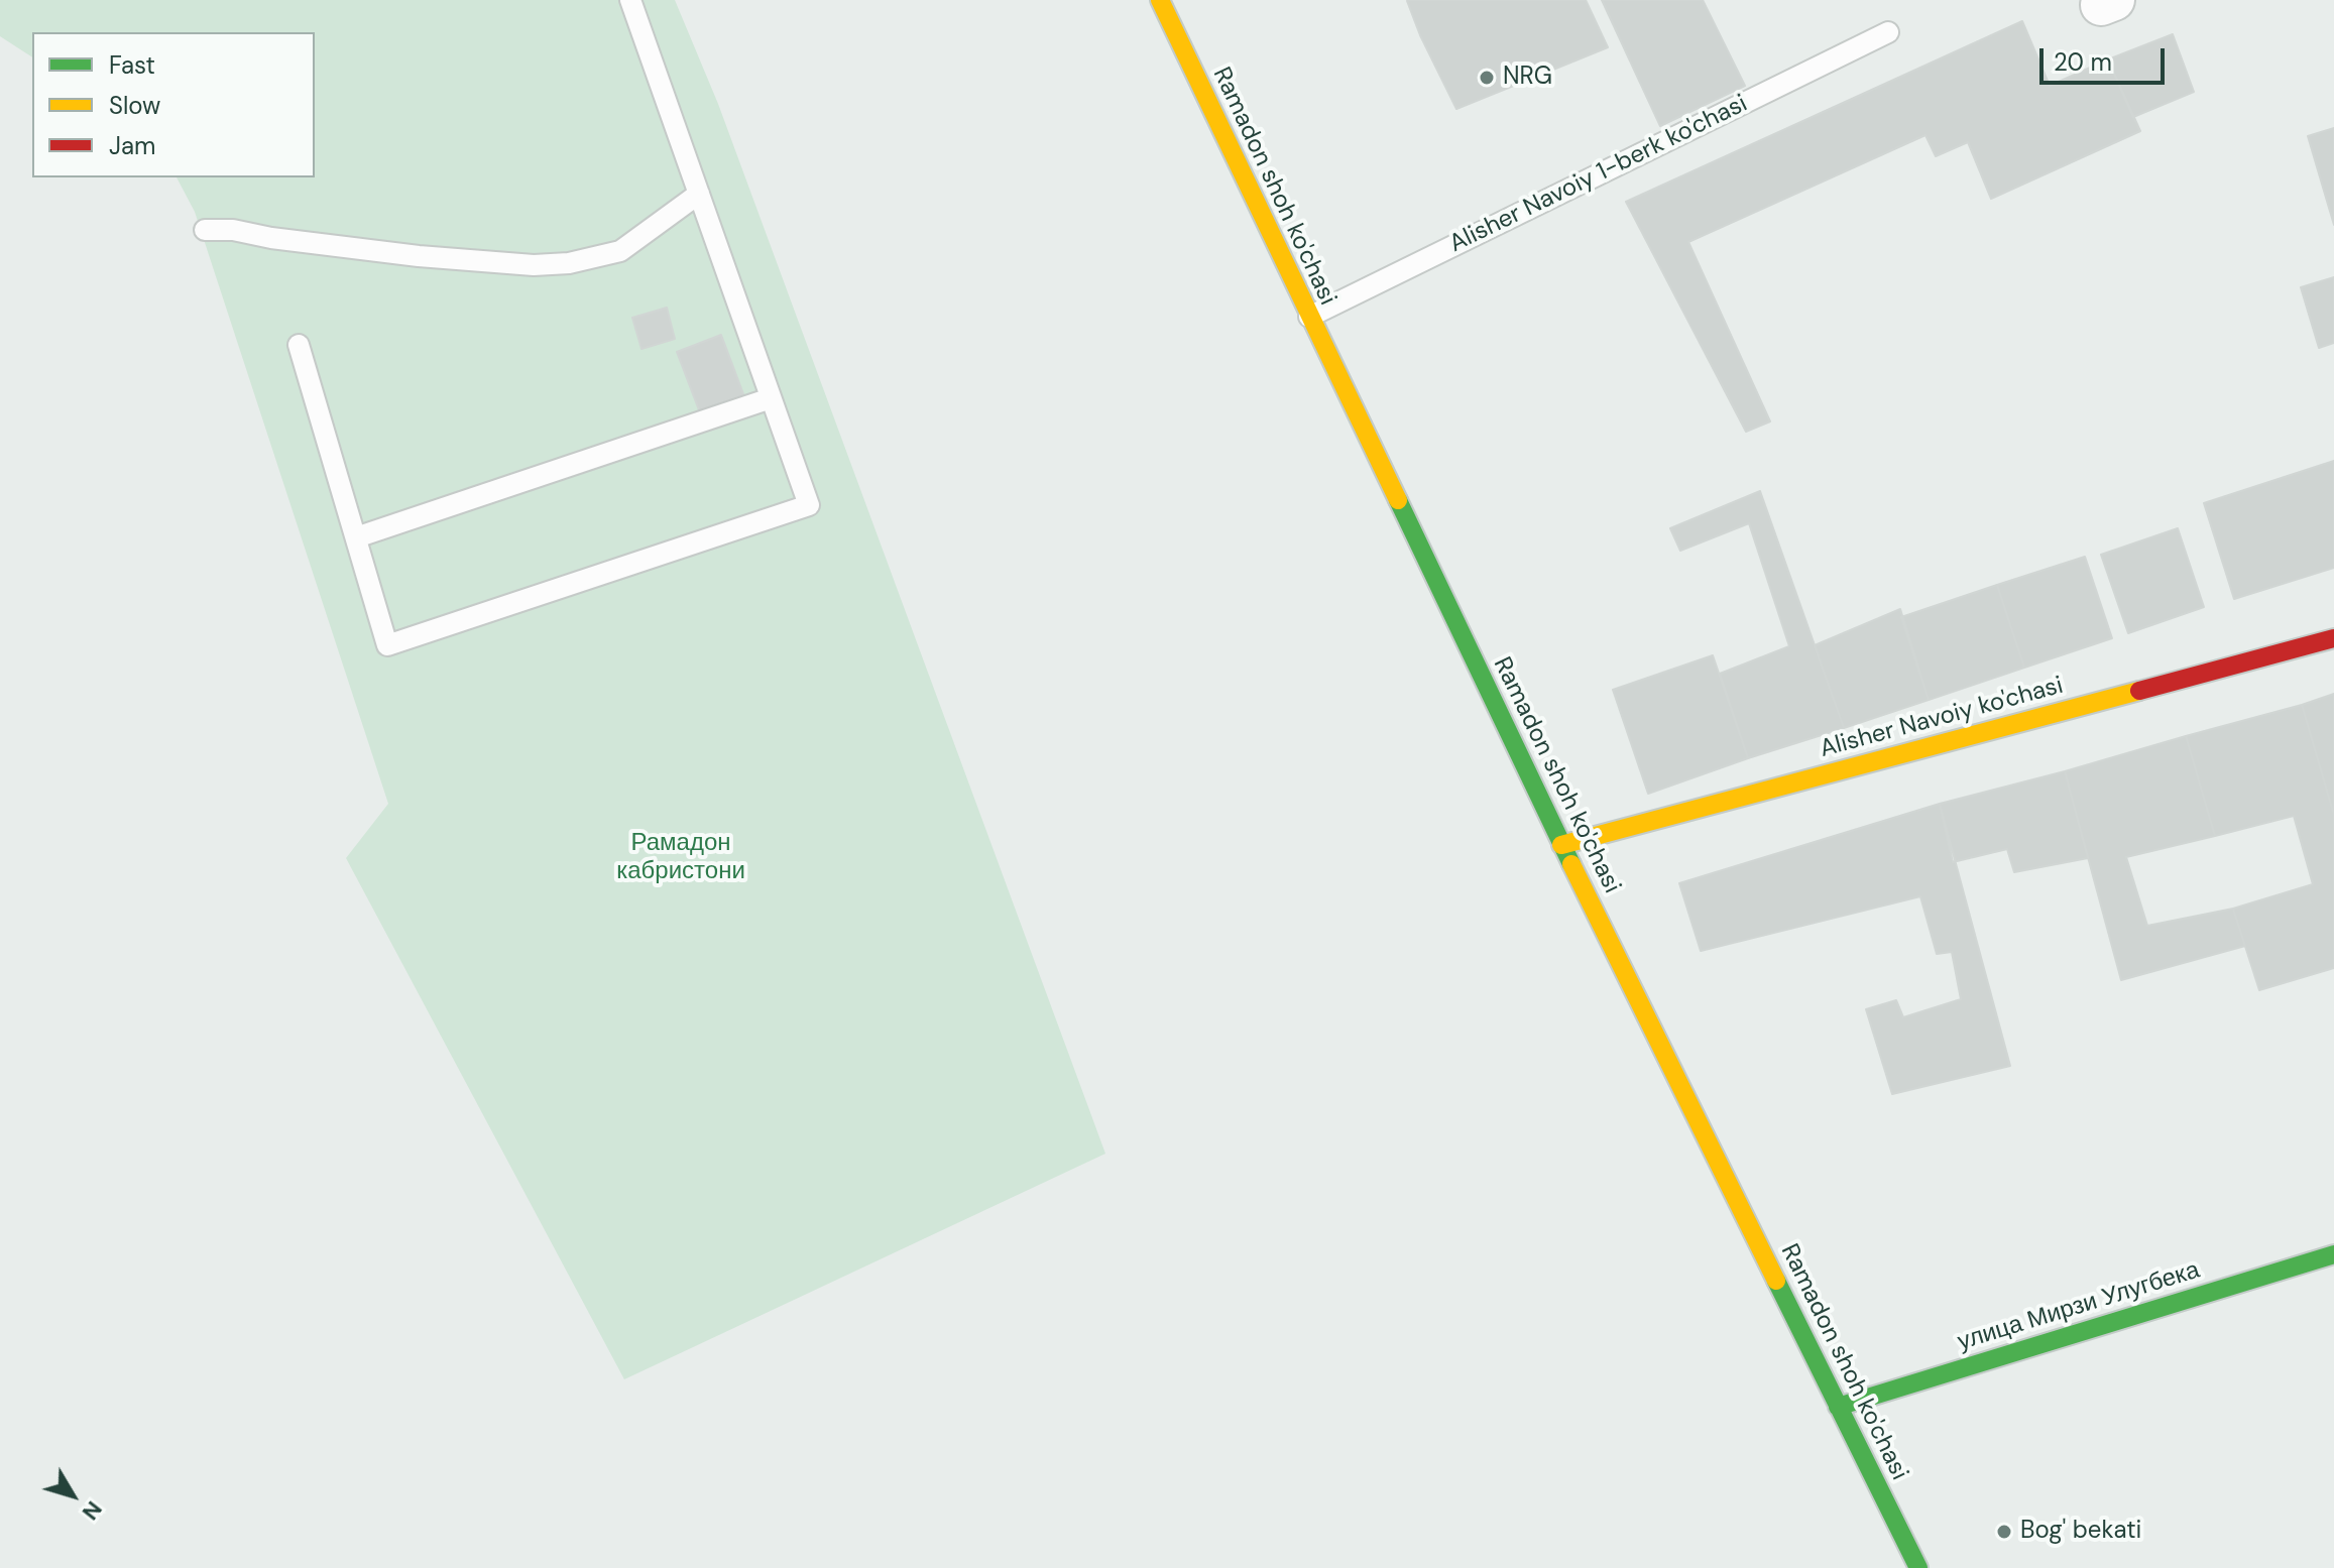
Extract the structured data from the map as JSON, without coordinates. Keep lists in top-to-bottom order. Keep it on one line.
{"streets":{"main road":["Ramadon shoh ko'chasi","Alisher Navoiy ko'chasi","улица Мирзи Улугбека"],"lane":["Alisher Navoiy 1-berk ko'chasi"]},"crossings":[["Alisher Navoiy 1-berk ko'chasi","Ramadon shoh ko'chasi"],["Ramadon shoh ko'chasi","Alisher Navoiy ko'chasi"],["Ramadon shoh ko'chasi","улица Мирзи Улугбека"]],"parks":["Рамадон кабристони"],"places":["NRG","Bog' bekati"],"legend":["Fast","Slow","Jam"],"scale_bar":"20 m","north":"bottom right"}
